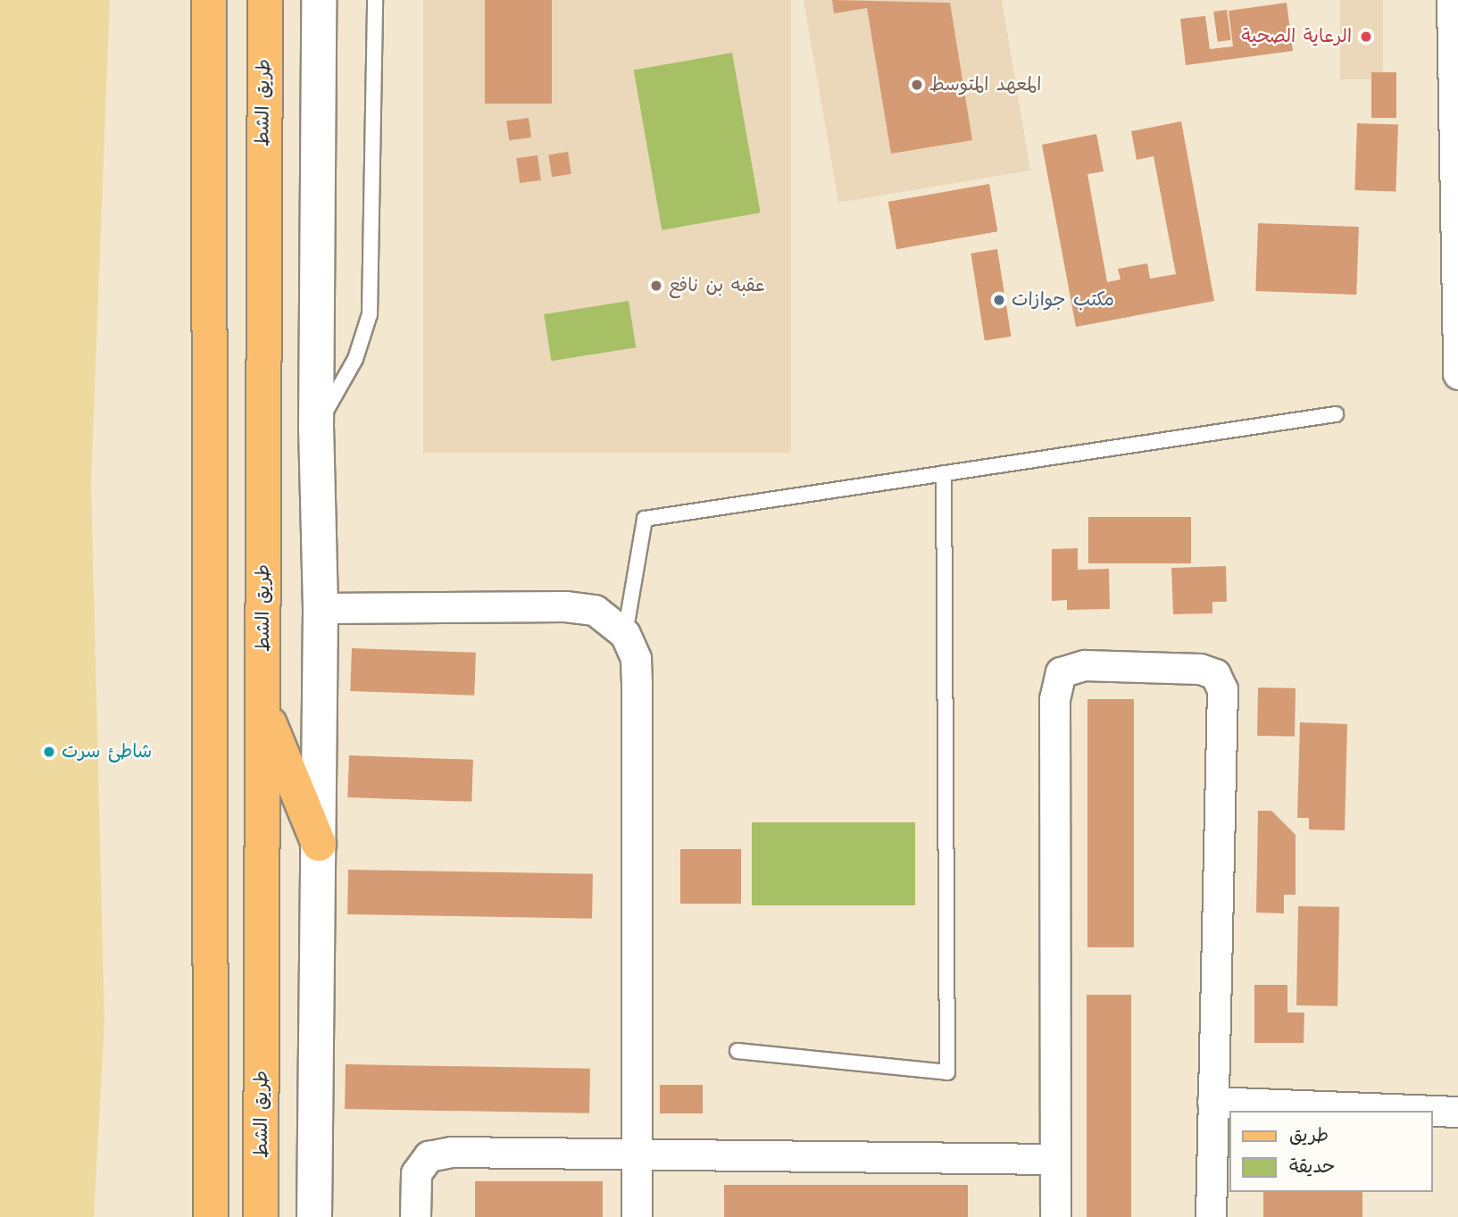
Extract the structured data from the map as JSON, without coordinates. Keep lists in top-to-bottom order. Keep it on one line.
{"streets":{"main road":["طريق الشط"]},"places":["الرعاية الصحية","المعهد المتوسط","عقبه بن نافع","مكتب جوازات","شاطئ سرت"],"legend":["طريق","حديقة"]}
